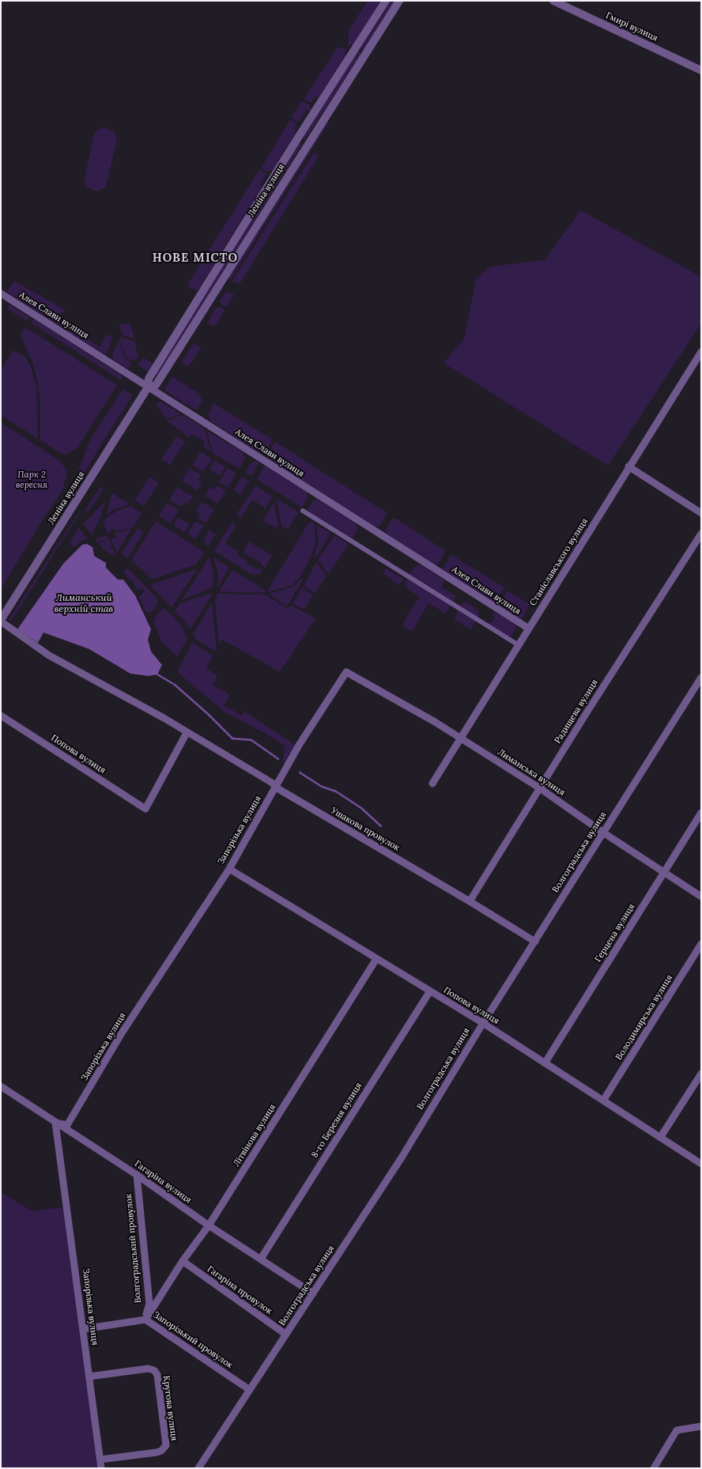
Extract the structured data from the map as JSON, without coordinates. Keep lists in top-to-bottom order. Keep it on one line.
{"streets":{"street":["Гмирі вулиця","Леніна вулиця","Алея Слави вулиця","Станіславського вулиця","Радищева вулиця","Попова вулиця","Лиманська вулиця","Ушакова провулок","Запорізька вулиця","Волгоградська вулиця","Герцена вулиця","Володимирська вулиця","8-го Березня вулиця","Літвінова вулиця","Гагаріна вулиця","Волгоградський провулок","Гагаріна провулок","Запорізький провулок","Кругова вулиця"]},"crossings":[["Леніна вулиця","Алея Слави вулиця"],["Леніна вулиця","Ушакова провулок"],["Алея Слави вулиця","Станіславського вулиця"],["Станіславського вулиця","Лиманська вулиця"],["Радищева вулиця","Лиманська вулиця"],["Радищева вулиця","Ушакова провулок"],["Попова вулиця","Ушакова провулок"],["Попова вулиця","Запорізька вулиця"],["Попова вулиця","Волгоградська вулиця"],["Попова вулиця","Герцена вулиця"],["Попова вулиця","Володимирська вулиця"],["Попова вулиця","8-го Березня вулиця"],["Попова вулиця","Літвінова вулиця"],["Лиманська вулиця","Запорізька вулиця"],["Лиманська вулиця","Волгоградська вулиця"],["Лиманська вулиця","Герцена вулиця"],["Ушакова провулок","Запорізька вулиця"],["Ушакова провулок","Волгоградська вулиця"],["Запорізька вулиця","Гагаріна вулиця"],["Запорізька вулиця","Запорізький провулок"],["Запорізька вулиця","Кругова вулиця"],["Волгоградська вулиця","Гагаріна вулиця"],["Волгоградська вулиця","Гагаріна провулок"],["Волгоградська вулиця","Запорізький провулок"],["8-го Березня вулиця","Гагаріна вулиця"],["Літвінова вулиця","Гагаріна вулиця"],["Літвінова вулиця","Волгоградський провулок"],["Літвінова вулиця","Гагаріна провулок"],["Літвінова вулиця","Запорізький провулок"],["Гагаріна вулиця","Волгоградський провулок"],["Волгоградський провулок","Запорізький провулок"]],"districts":["НОВЕ МІСТО"],"water":["Лиманський верхній став"],"parks":["Парк 2 вересня"]}
